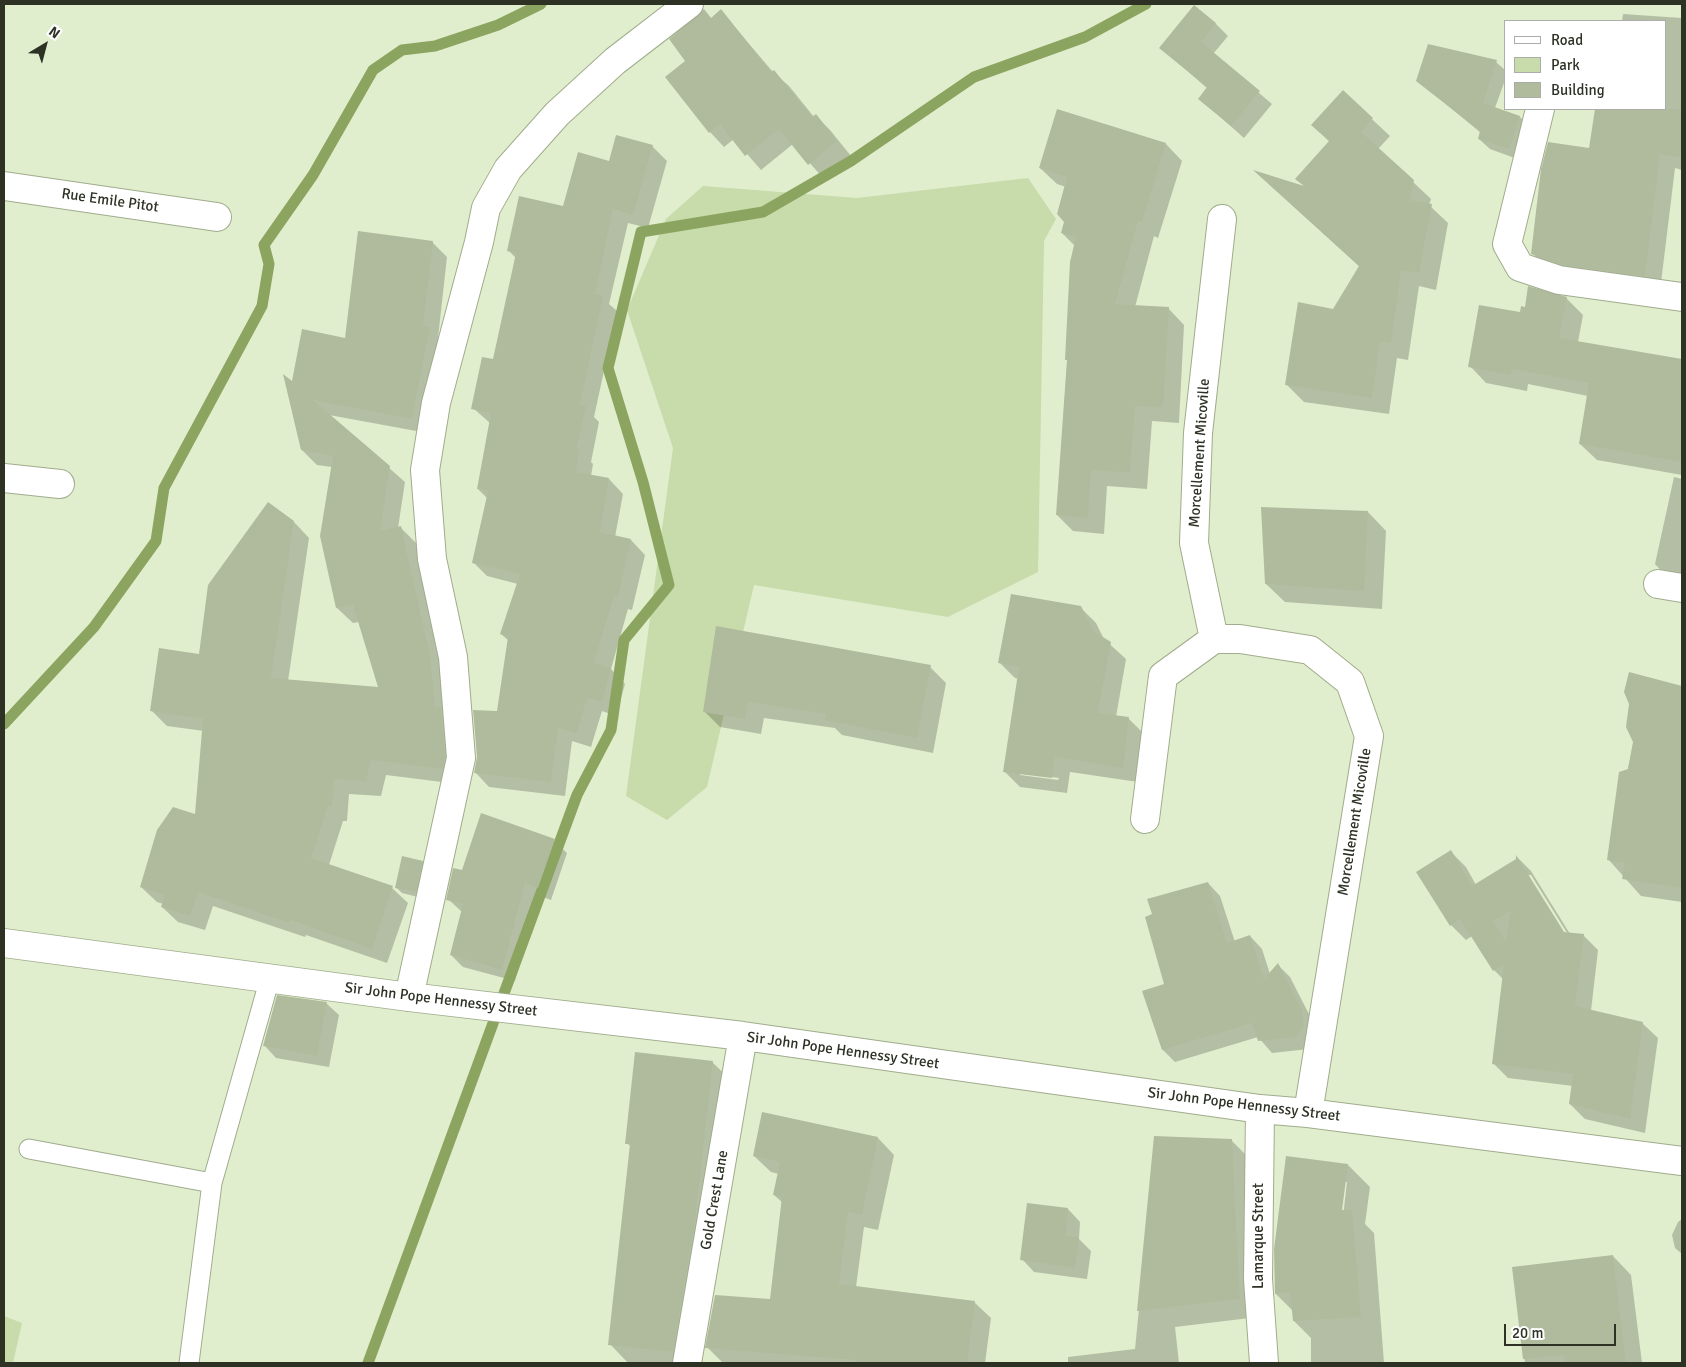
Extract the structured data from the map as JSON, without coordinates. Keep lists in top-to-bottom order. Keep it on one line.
{"streets":{"street":["Rue Emile Pitot","Morcellement Micoville","Sir John Pope Hennessy Street","Gold Crest Lane","Lamarque Street"]},"crossings":[["Morcellement Micoville","Sir John Pope Hennessy Street"],["Sir John Pope Hennessy Street","Gold Crest Lane"],["Sir John Pope Hennessy Street","Lamarque Street"]],"legend":["Road","Park","Building"],"scale_bar":"20 m","north":"top right"}
